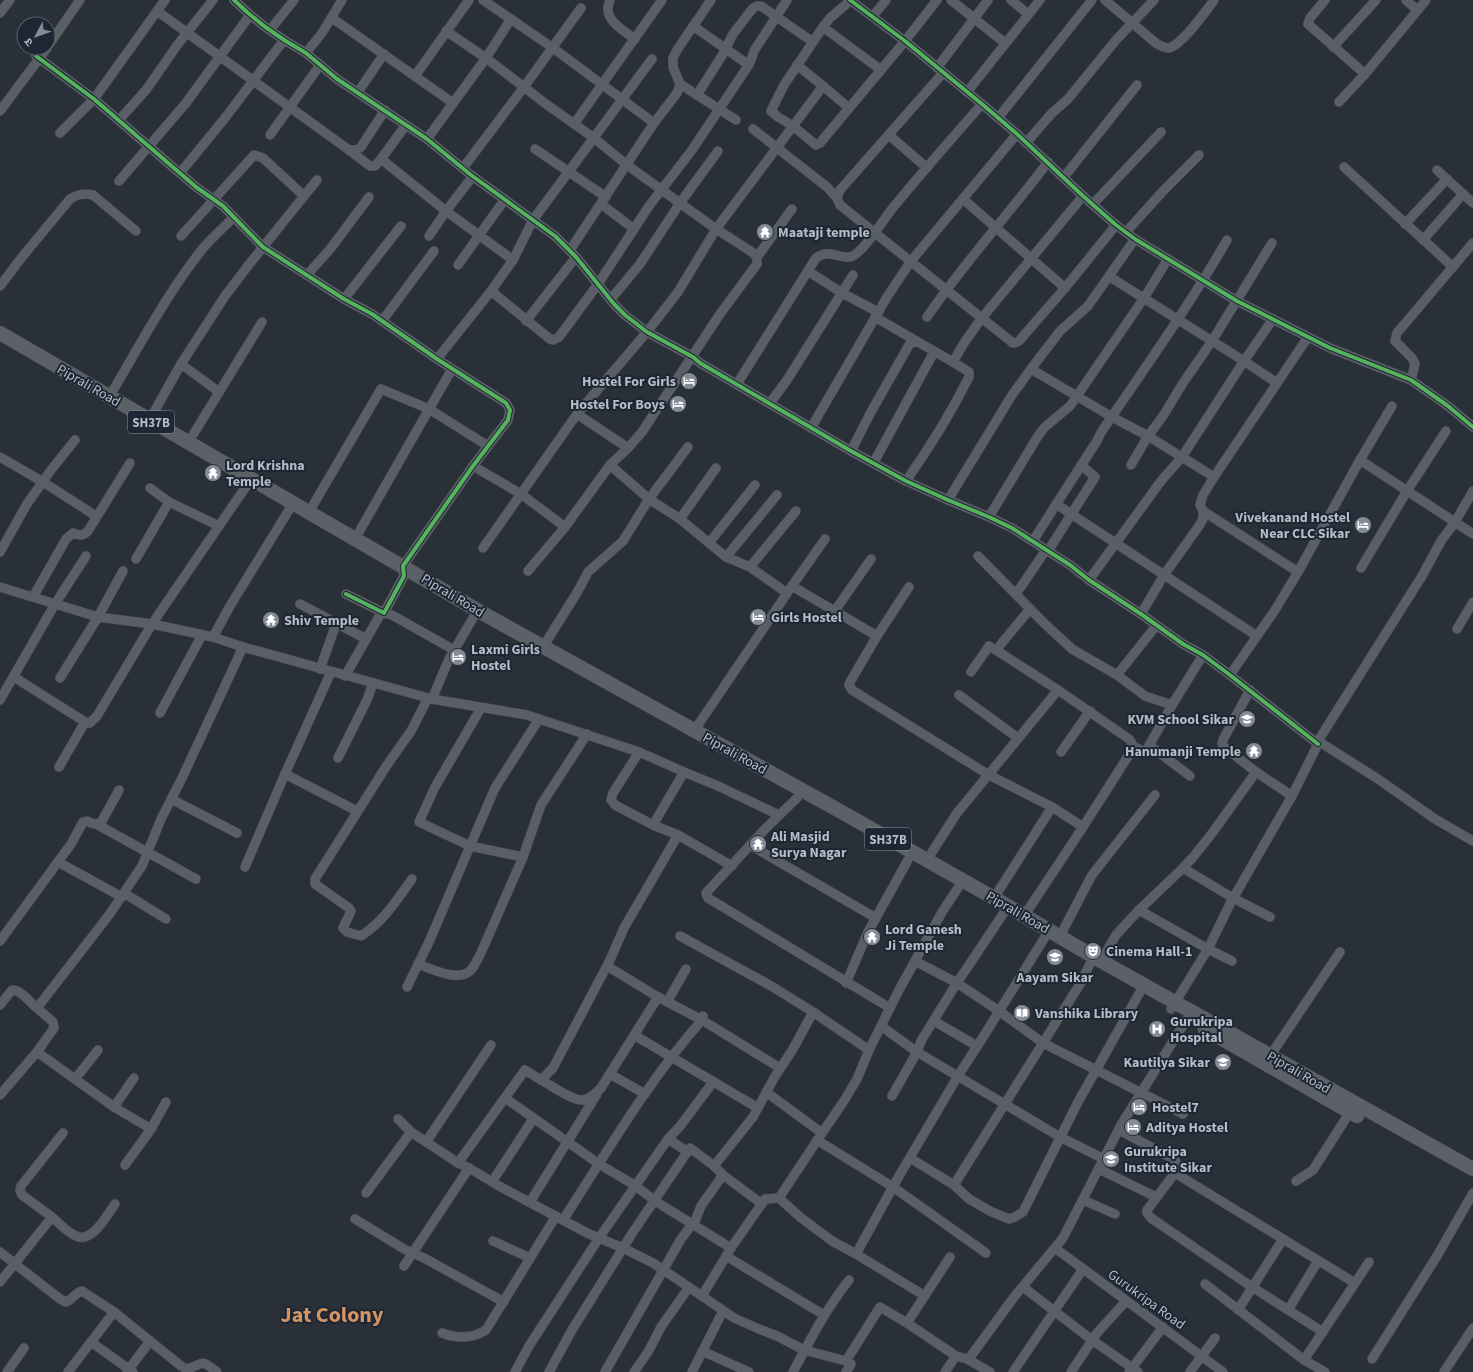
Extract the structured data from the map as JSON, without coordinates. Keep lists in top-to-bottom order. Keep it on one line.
{"streets":{"main road":["Piprali Road","SH37B"],"street":["Gurukripa Road"]},"districts":["Jat Colony"],"places":{"temple":["Maataji temple","Lord Krishna Temple","Shiv Temple","Hanumanji Temple","Ali Masjid Surya Nagar","Lord Ganesh Ji Temple"],"hotel":["Hostel For Girls","Hostel For Boys","Vivekanand Hostel Near CLC Sikar","Girls Hostel","Laxmi Girls Hostel","Hostel7","Aditya Hostel"],"school or university":["KVM School Sikar","Aayam Sikar","Kautilya Sikar","Gurukripa Institute Sikar"],"theatre":["Cinema Hall-1"],"library":["Vanshika Library"],"hospital":["Gurukripa Hospital"]},"north":"bottom left"}
